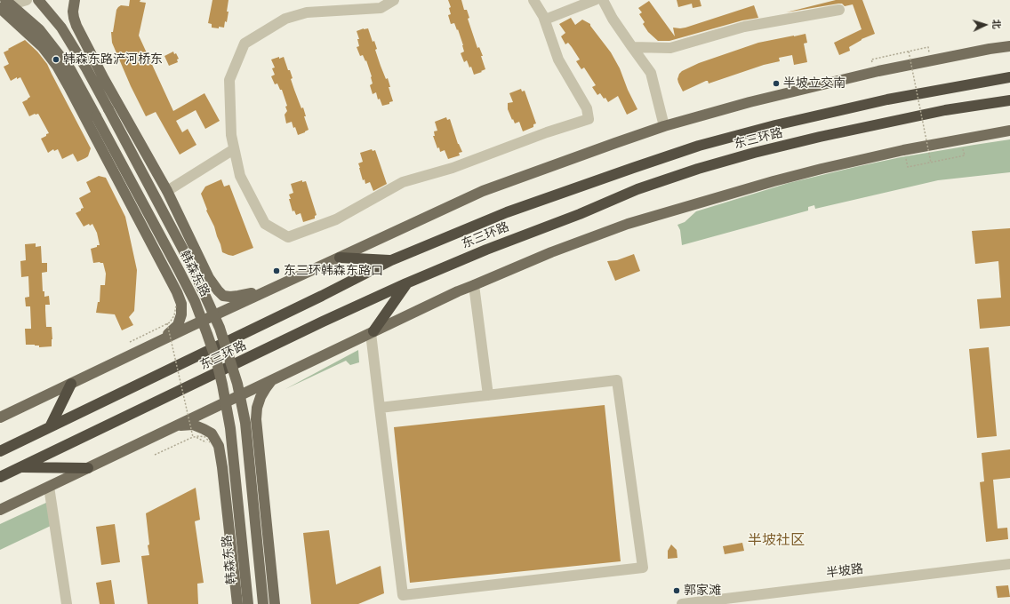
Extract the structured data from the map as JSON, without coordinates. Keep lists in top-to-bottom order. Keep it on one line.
{"streets":{"highway":["东三环路"],"main road":["韩森东路"],"street":["半坡路"]},"districts":["半坡社区"],"places":["韩森东路浐河桥东","半坡立交南","东三环韩森东路口","郭家滩"],"north":"right"}
